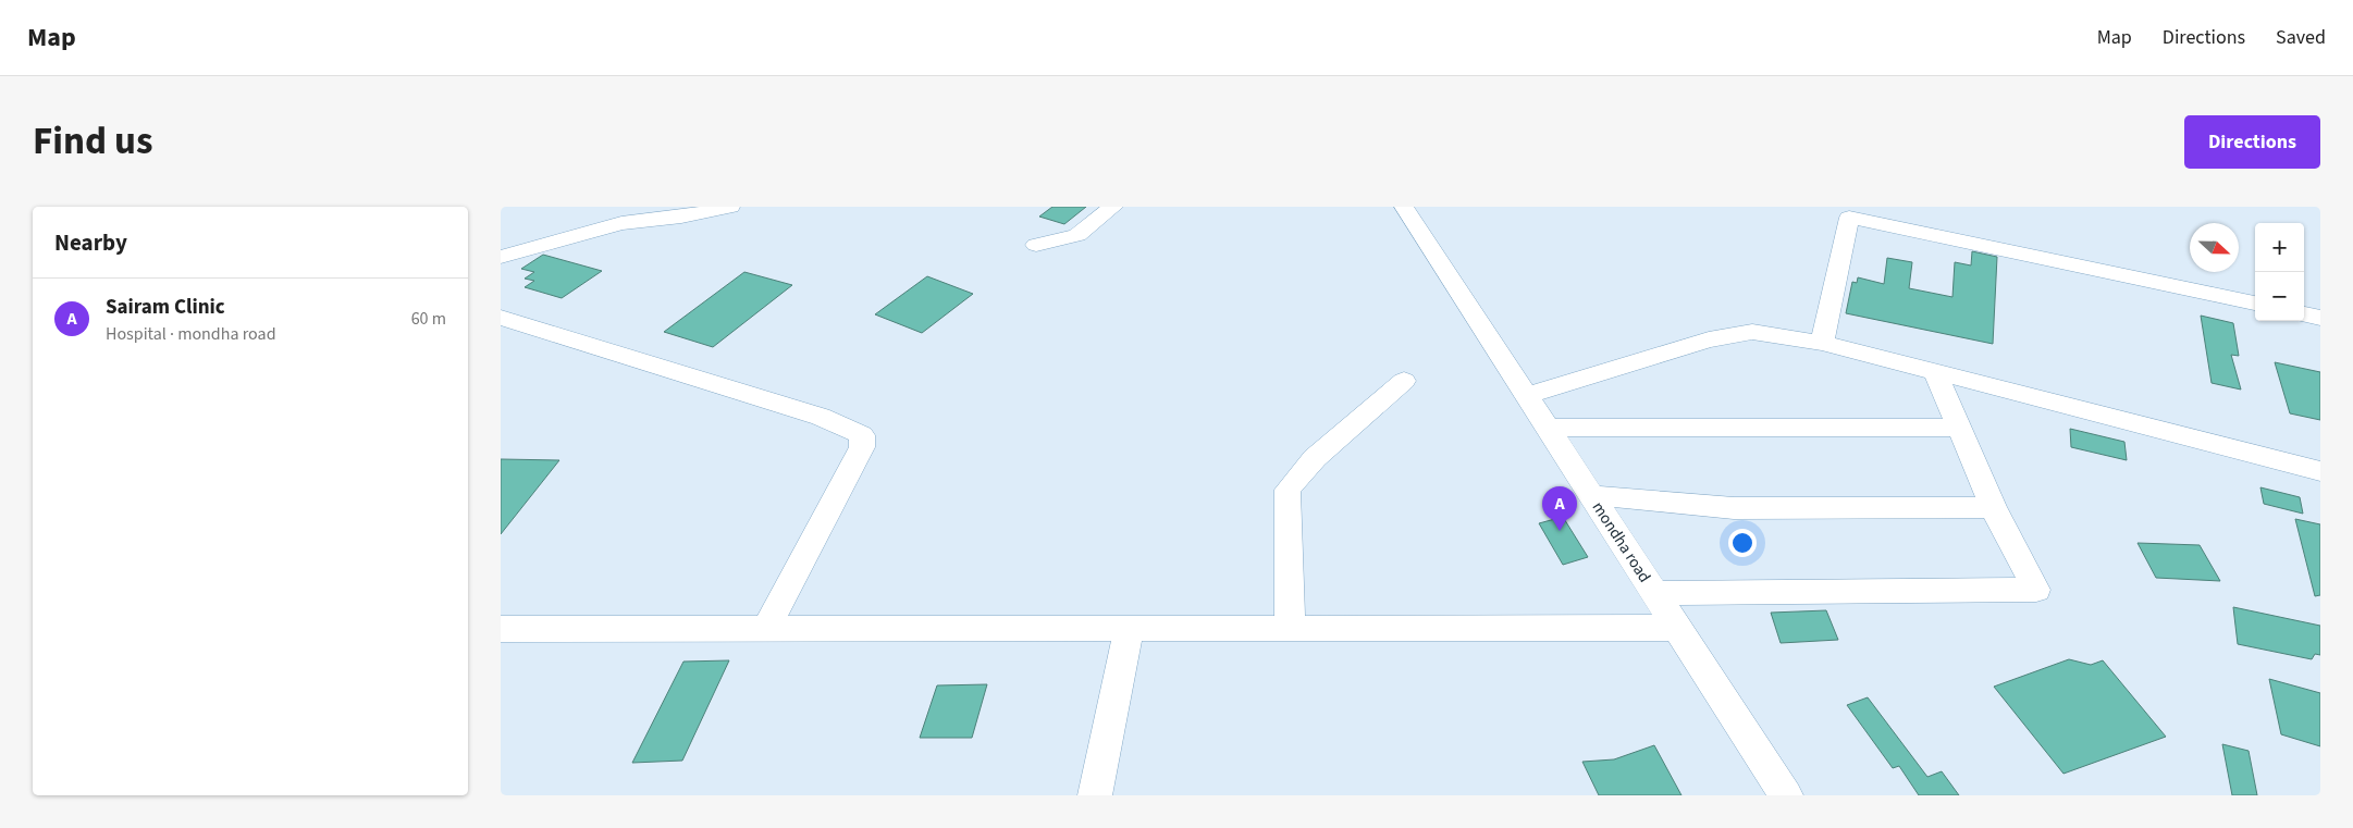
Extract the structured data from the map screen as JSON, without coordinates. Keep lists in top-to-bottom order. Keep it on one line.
{"streets":{"street":["mondha road"]},"north":"right","page":{"header":"Map","nav":["Map","Directions","Saved"],"title":"Find us","buttons":"Directions","heading":"Nearby","map_buttons":["+","−"],"list":[{"mark":"A","name":"Sairam Clinic","note":"Hospital · mondha road","value":"60 m"}],"pins":"A"}}
